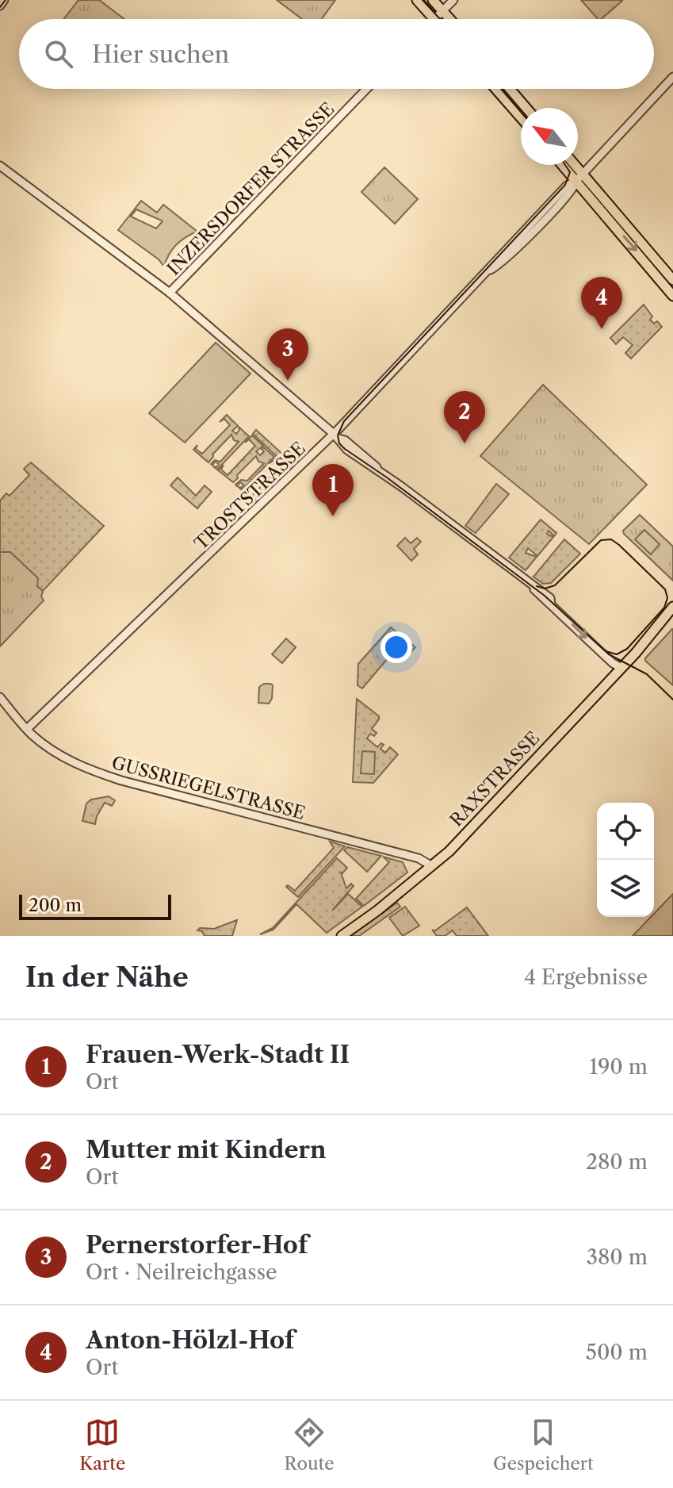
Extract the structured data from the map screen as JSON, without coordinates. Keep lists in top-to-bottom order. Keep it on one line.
{"streets":{"main road":["RAXSTRASSE"],"street":["INZERSDORFER STRASSE","TROSTSTRASSE","GUSSRIEGELSTRASSE"]},"crossings":[["TROSTSTRASSE","GUSSRIEGELSTRASSE"],["RAXSTRASSE","GUSSRIEGELSTRASSE"]],"scale_bar":"200 m","north":"top left","page":{"search":"Hier suchen","pins":["4","3","2","1"],"scale":"200 m","heading":["In der Nähe","4 Ergebnisse"],"list":[{"mark":"1","name":"Frauen-Werk-Stadt II","note":"Ort","value":"190 m"},{"mark":"2","name":"Mutter mit Kindern","note":"Ort","value":"280 m"},{"mark":"3","name":"Pernerstorfer-Hof","note":"Ort · Neilreichgasse","value":"380 m"},{"mark":"4","name":"Anton-Hölzl-Hof","note":"Ort","value":"500 m"}],"nav":["Karte","Route","Gespeichert"]}}
